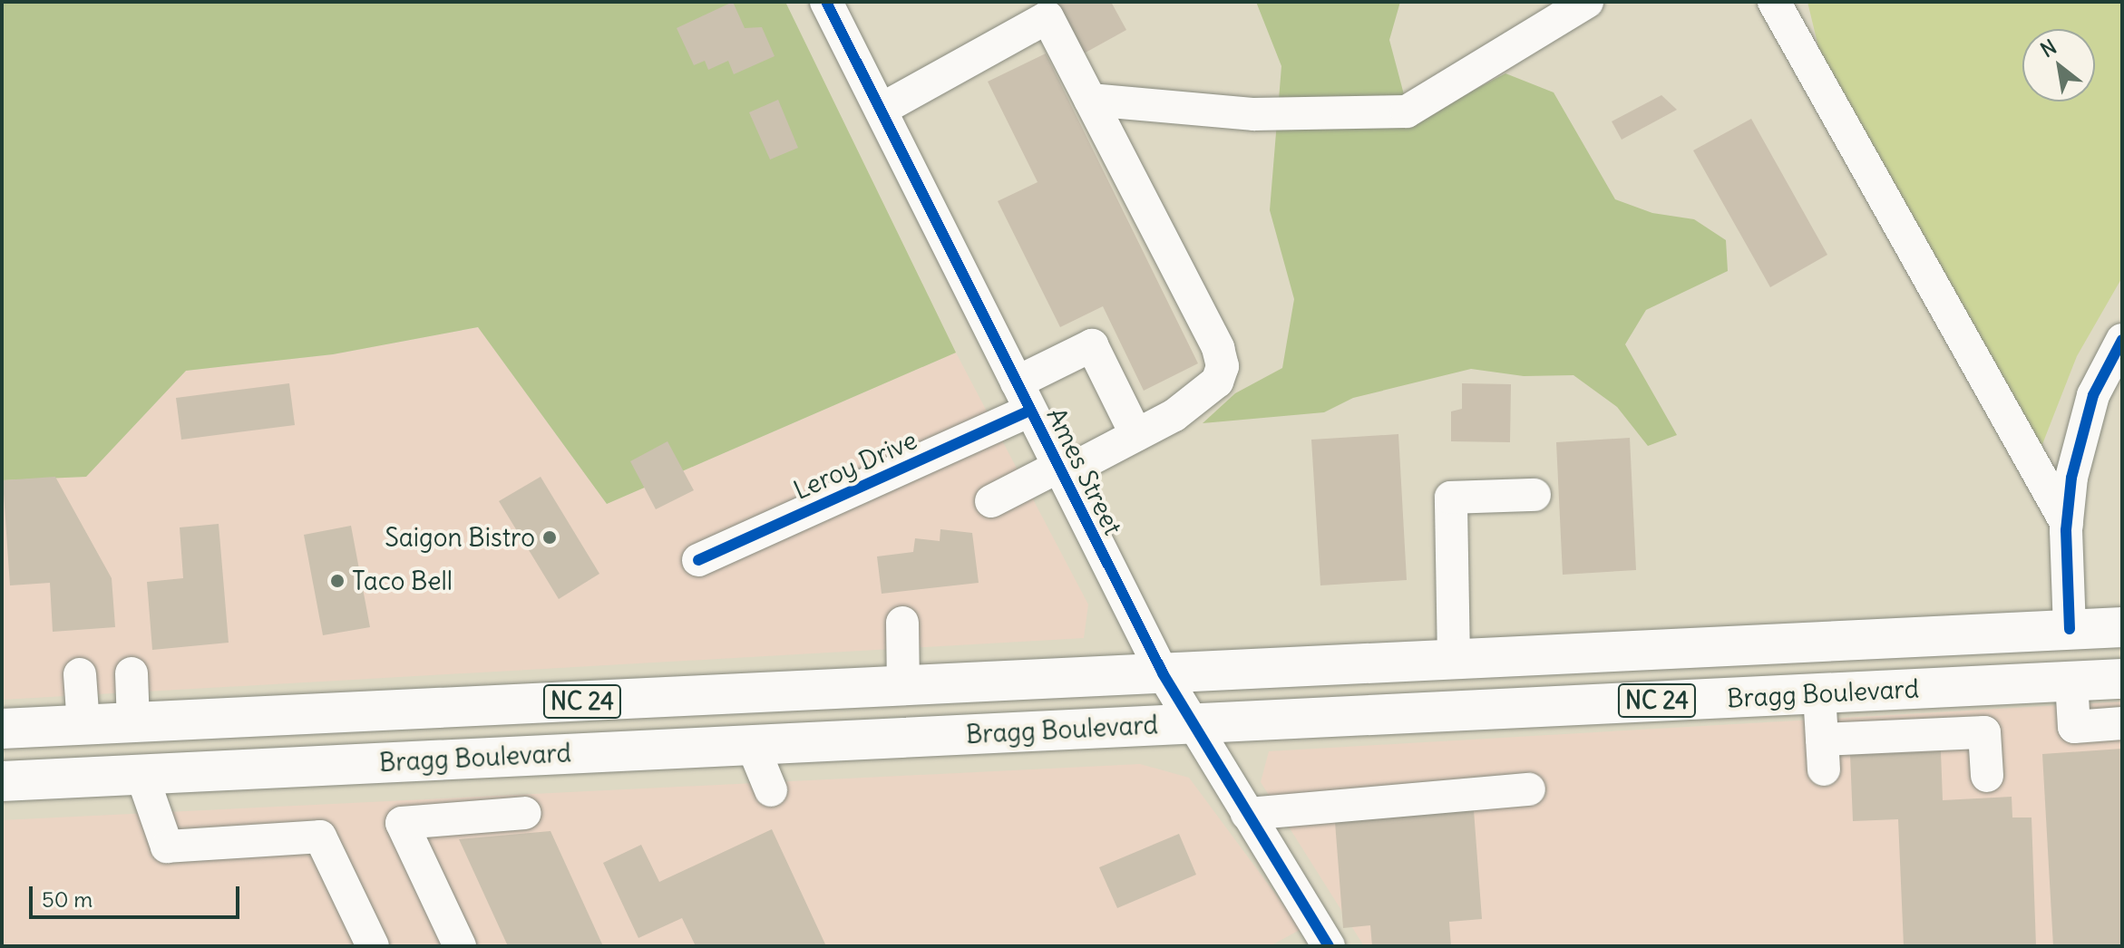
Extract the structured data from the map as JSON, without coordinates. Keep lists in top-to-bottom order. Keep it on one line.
{"streets":{"main road":["Bragg Boulevard","NC 24"],"street":["Leroy Drive","Ames Street"]},"crossings":[["Leroy Drive","Ames Street"],["Ames Street","Bragg Boulevard"]],"places":["Saigon Bistro","Taco Bell"],"scale_bar":"50 m","north":"top left"}
